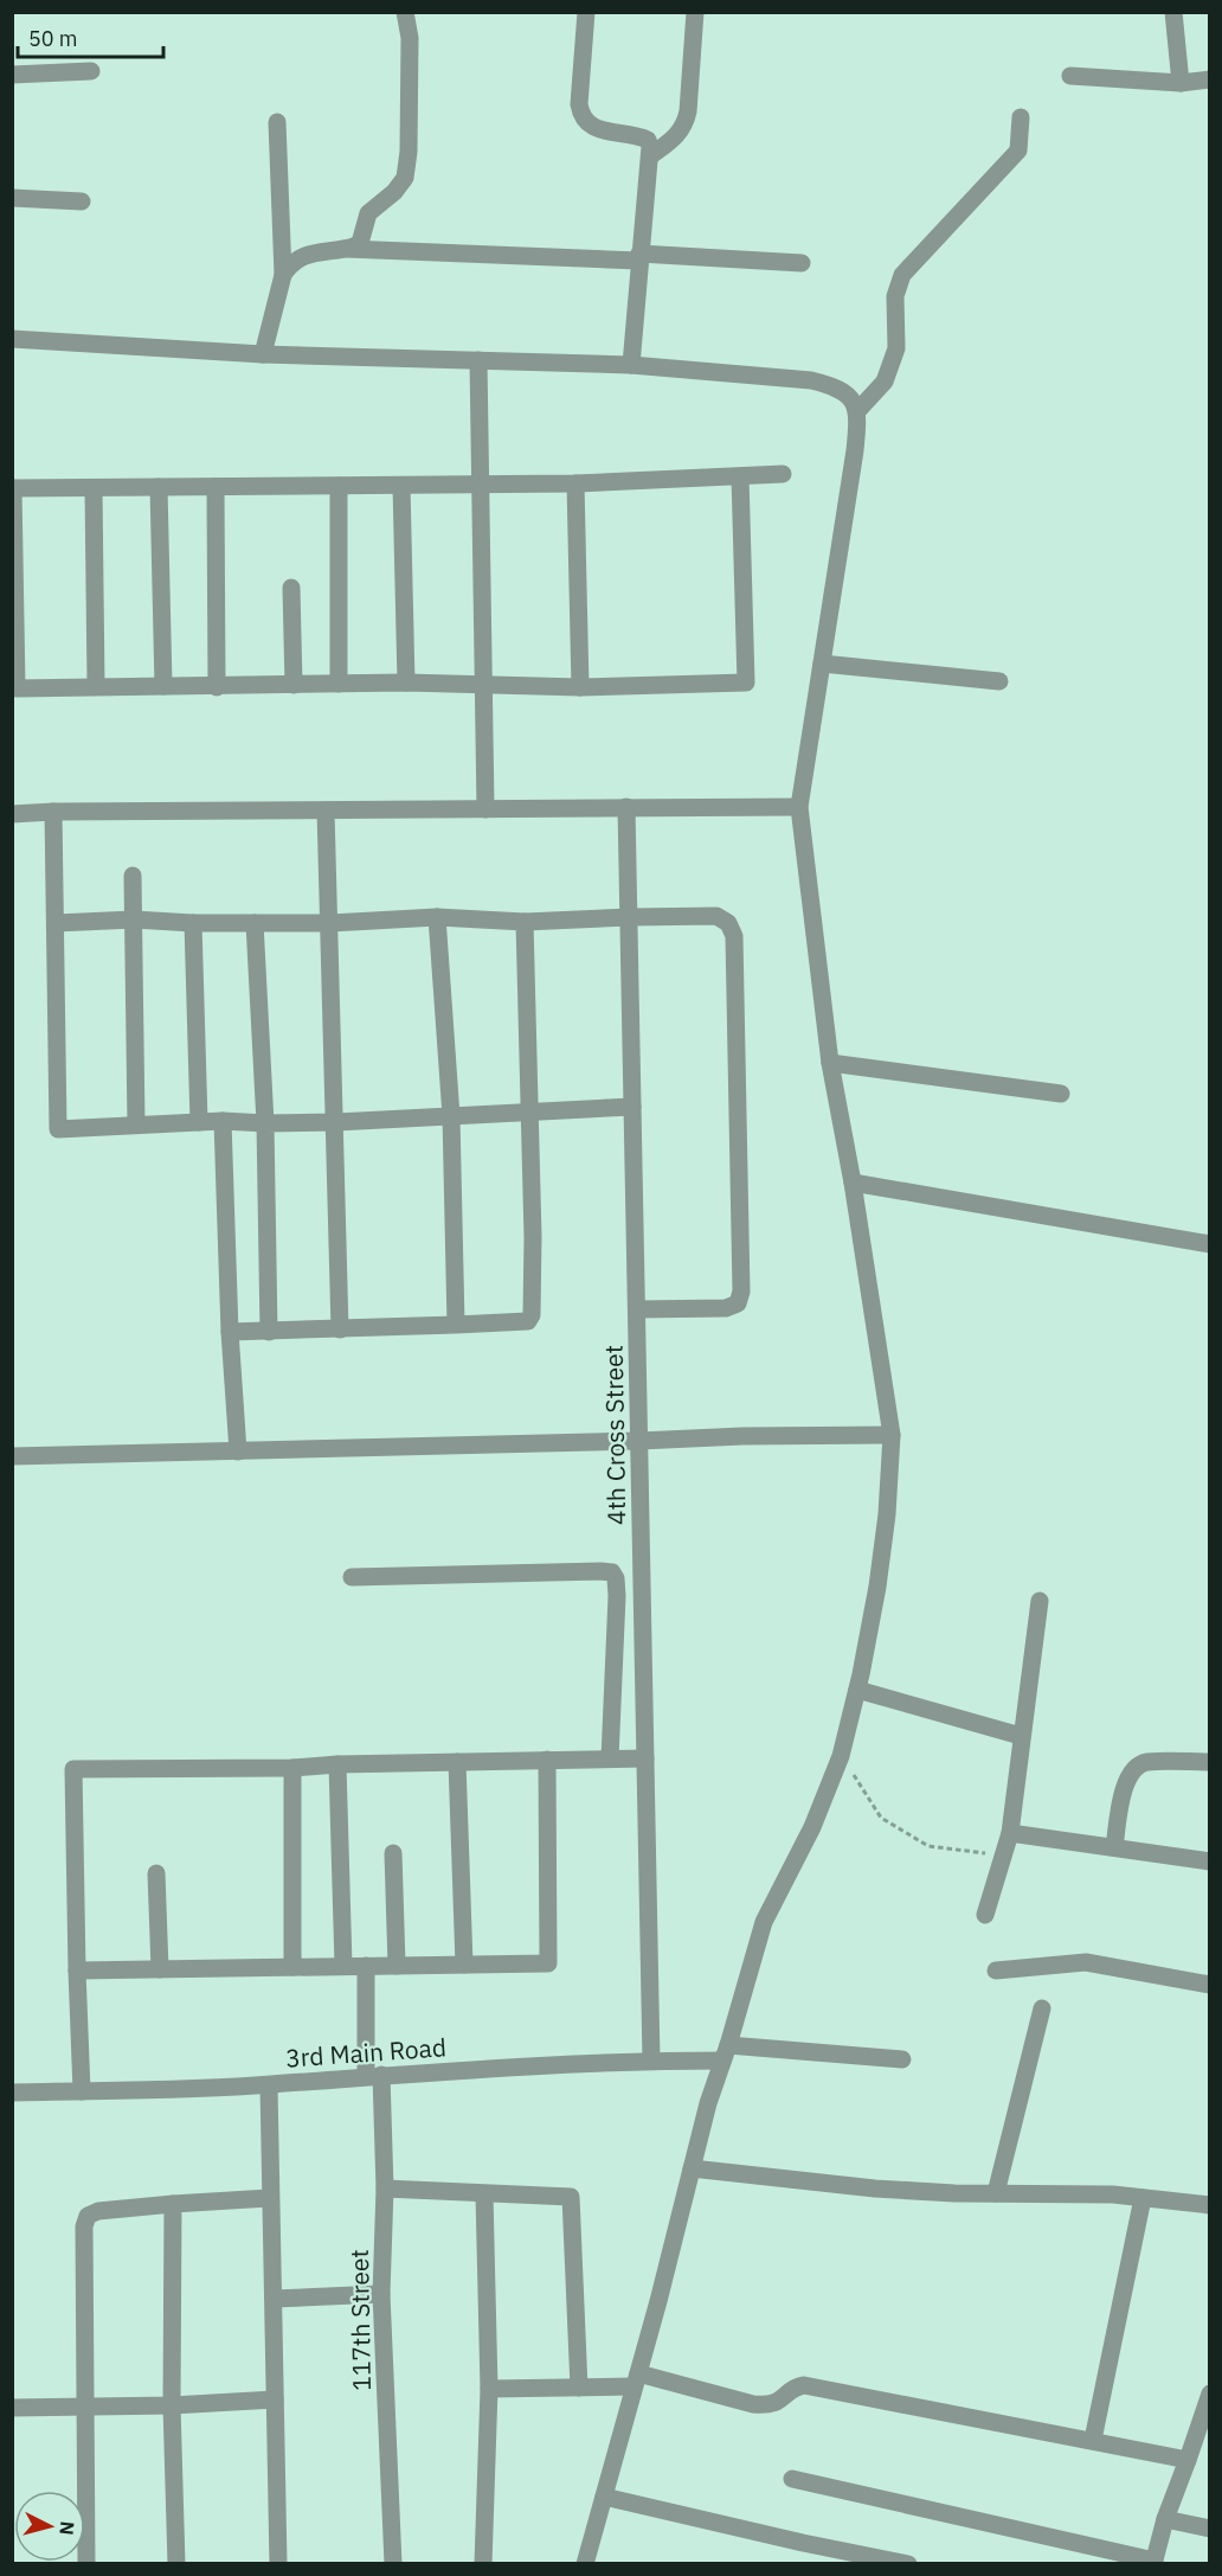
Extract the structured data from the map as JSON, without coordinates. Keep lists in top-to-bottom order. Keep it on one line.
{"streets":{"street":["4th Cross Street","3rd Main Road","117th Street"]},"crossings":[["4th Cross Street","3rd Main Road"],["3rd Main Road","117th Street"]],"scale_bar":"50 m","north":"right"}
